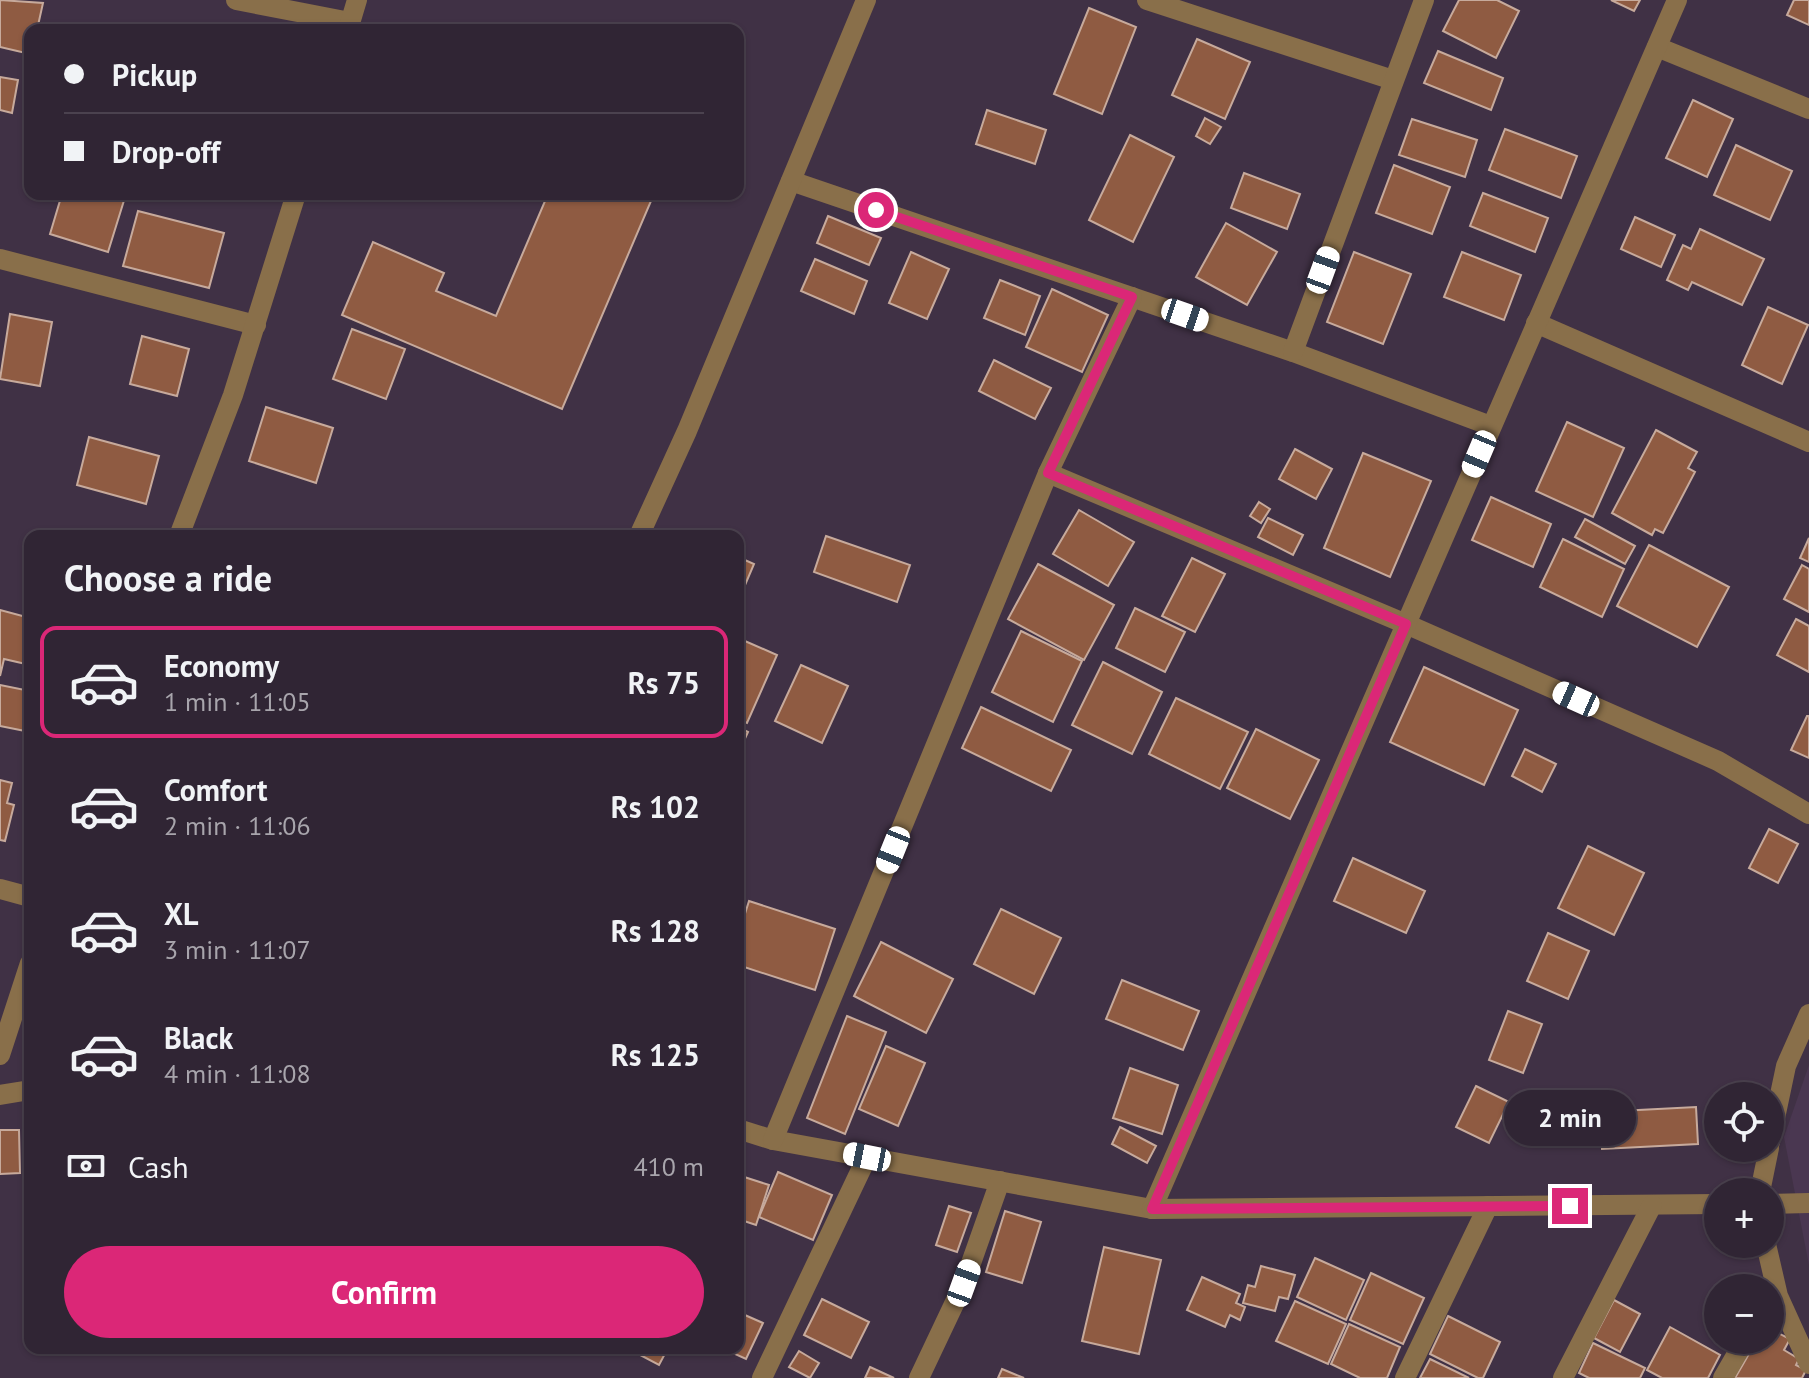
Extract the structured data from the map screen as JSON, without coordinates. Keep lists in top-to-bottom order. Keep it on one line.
{"page":{"banner":["Pickup","Drop-off"],"heading":"Choose a ride","list":[{"name":"Economy","note":"1 min · 11:05","value":"Rs 75"},{"name":"Comfort","note":"2 min · 11:06","value":"Rs 102"},{"name":"XL","note":"3 min · 11:07","value":"Rs 128"},{"name":"Black","note":"4 min · 11:08","value":"Rs 125"}],"map_buttons":["+","−"],"bubble":"2 min","pay":["Cash","410 m"],"buttons":"Confirm"}}
